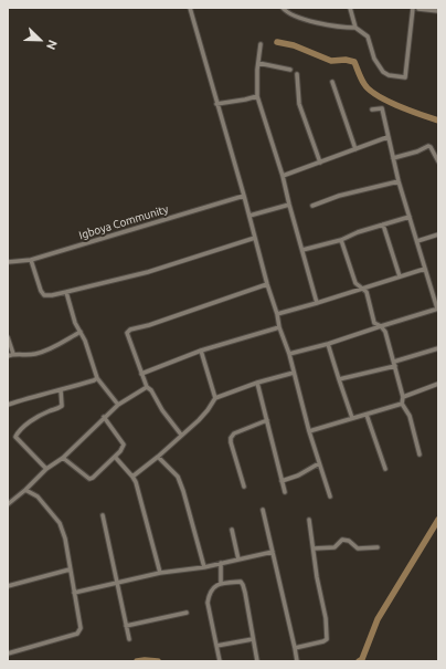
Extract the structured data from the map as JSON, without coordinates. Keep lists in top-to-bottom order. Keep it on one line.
{"streets":{"street":["Igboya Community"]},"north":"bottom right"}
